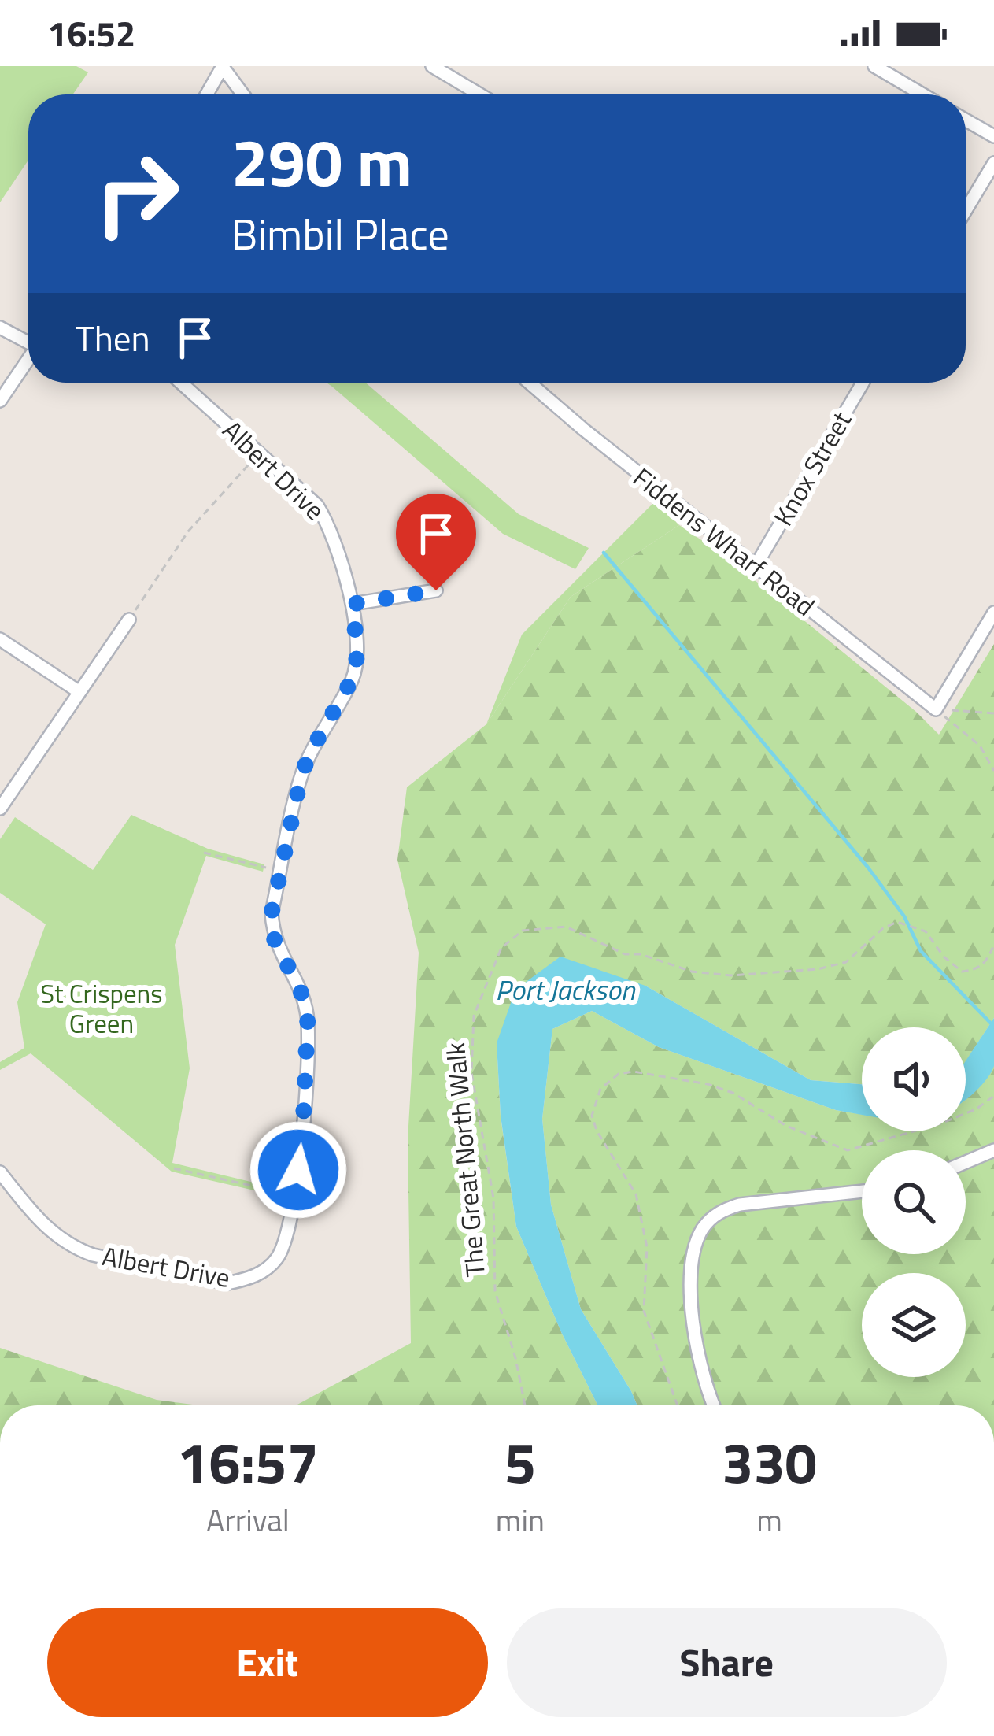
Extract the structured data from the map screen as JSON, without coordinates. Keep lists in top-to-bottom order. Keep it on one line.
{"streets":{"street":["Knox Street","Albert Drive","Fiddens Wharf Road"],"path":["The Great North Walk"]},"crossings":[["Knox Street","Fiddens Wharf Road"]],"water":["Port Jackson"],"parks":["St Crispens Green"],"page":{"status":"16:52","turn":["290 m","Bimbil Place"],"then":"Then","eta":["16:57","Arrival","5","min","330","m"],"buttons":["Exit","Share"]}}
